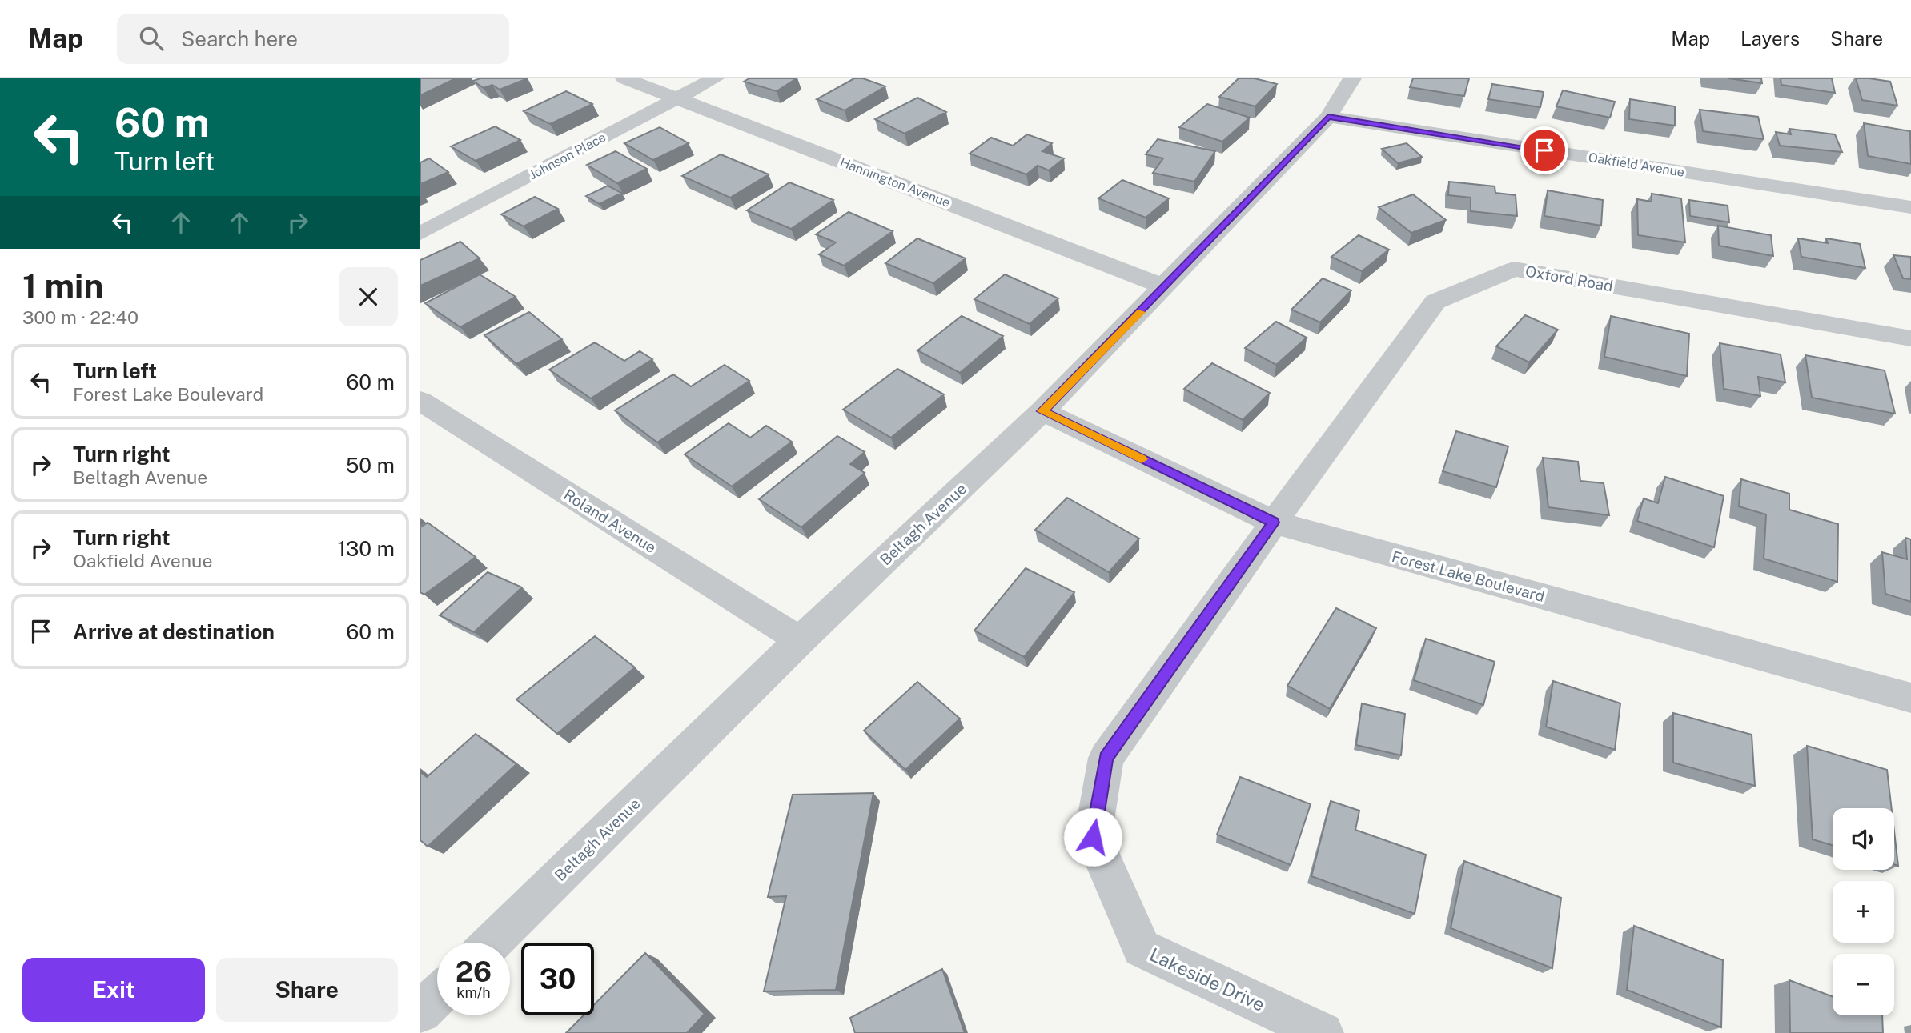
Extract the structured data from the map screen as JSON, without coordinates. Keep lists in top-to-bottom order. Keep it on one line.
{"streets":{"street":["Johnson Place","Oakfield Avenue","Hannington Avenue","Oxford Road","Roland Avenue","Beltagh Avenue","Forest Lake Boulevard","Lakeside Drive"]},"crossings":[["Johnson Place","Hannington Avenue"],["Oakfield Avenue","Beltagh Avenue"],["Hannington Avenue","Beltagh Avenue"],["Oxford Road","Forest Lake Boulevard"],["Oxford Road","Lakeside Drive"],["Roland Avenue","Beltagh Avenue"],["Beltagh Avenue","Forest Lake Boulevard"],["Forest Lake Boulevard","Lakeside Drive"]],"page":{"header":"Map","search":"Search here","nav":["Map","Layers","Share"],"turn":["60 m","Turn left"],"heading":["1 min","300 m · 22:40"],"list":[{"name":"Turn left","note":"Forest Lake Boulevard","value":"60 m"},{"name":"Turn right","note":"Beltagh Avenue","value":"50 m"},{"name":"Turn right","note":"Oakfield Avenue","value":"130 m"},{"name":"Arrive at destination","value":"60 m"}],"map_buttons":["+","−"],"speed":"26 km/h","limit":"30","buttons":["Exit","Share"]}}
